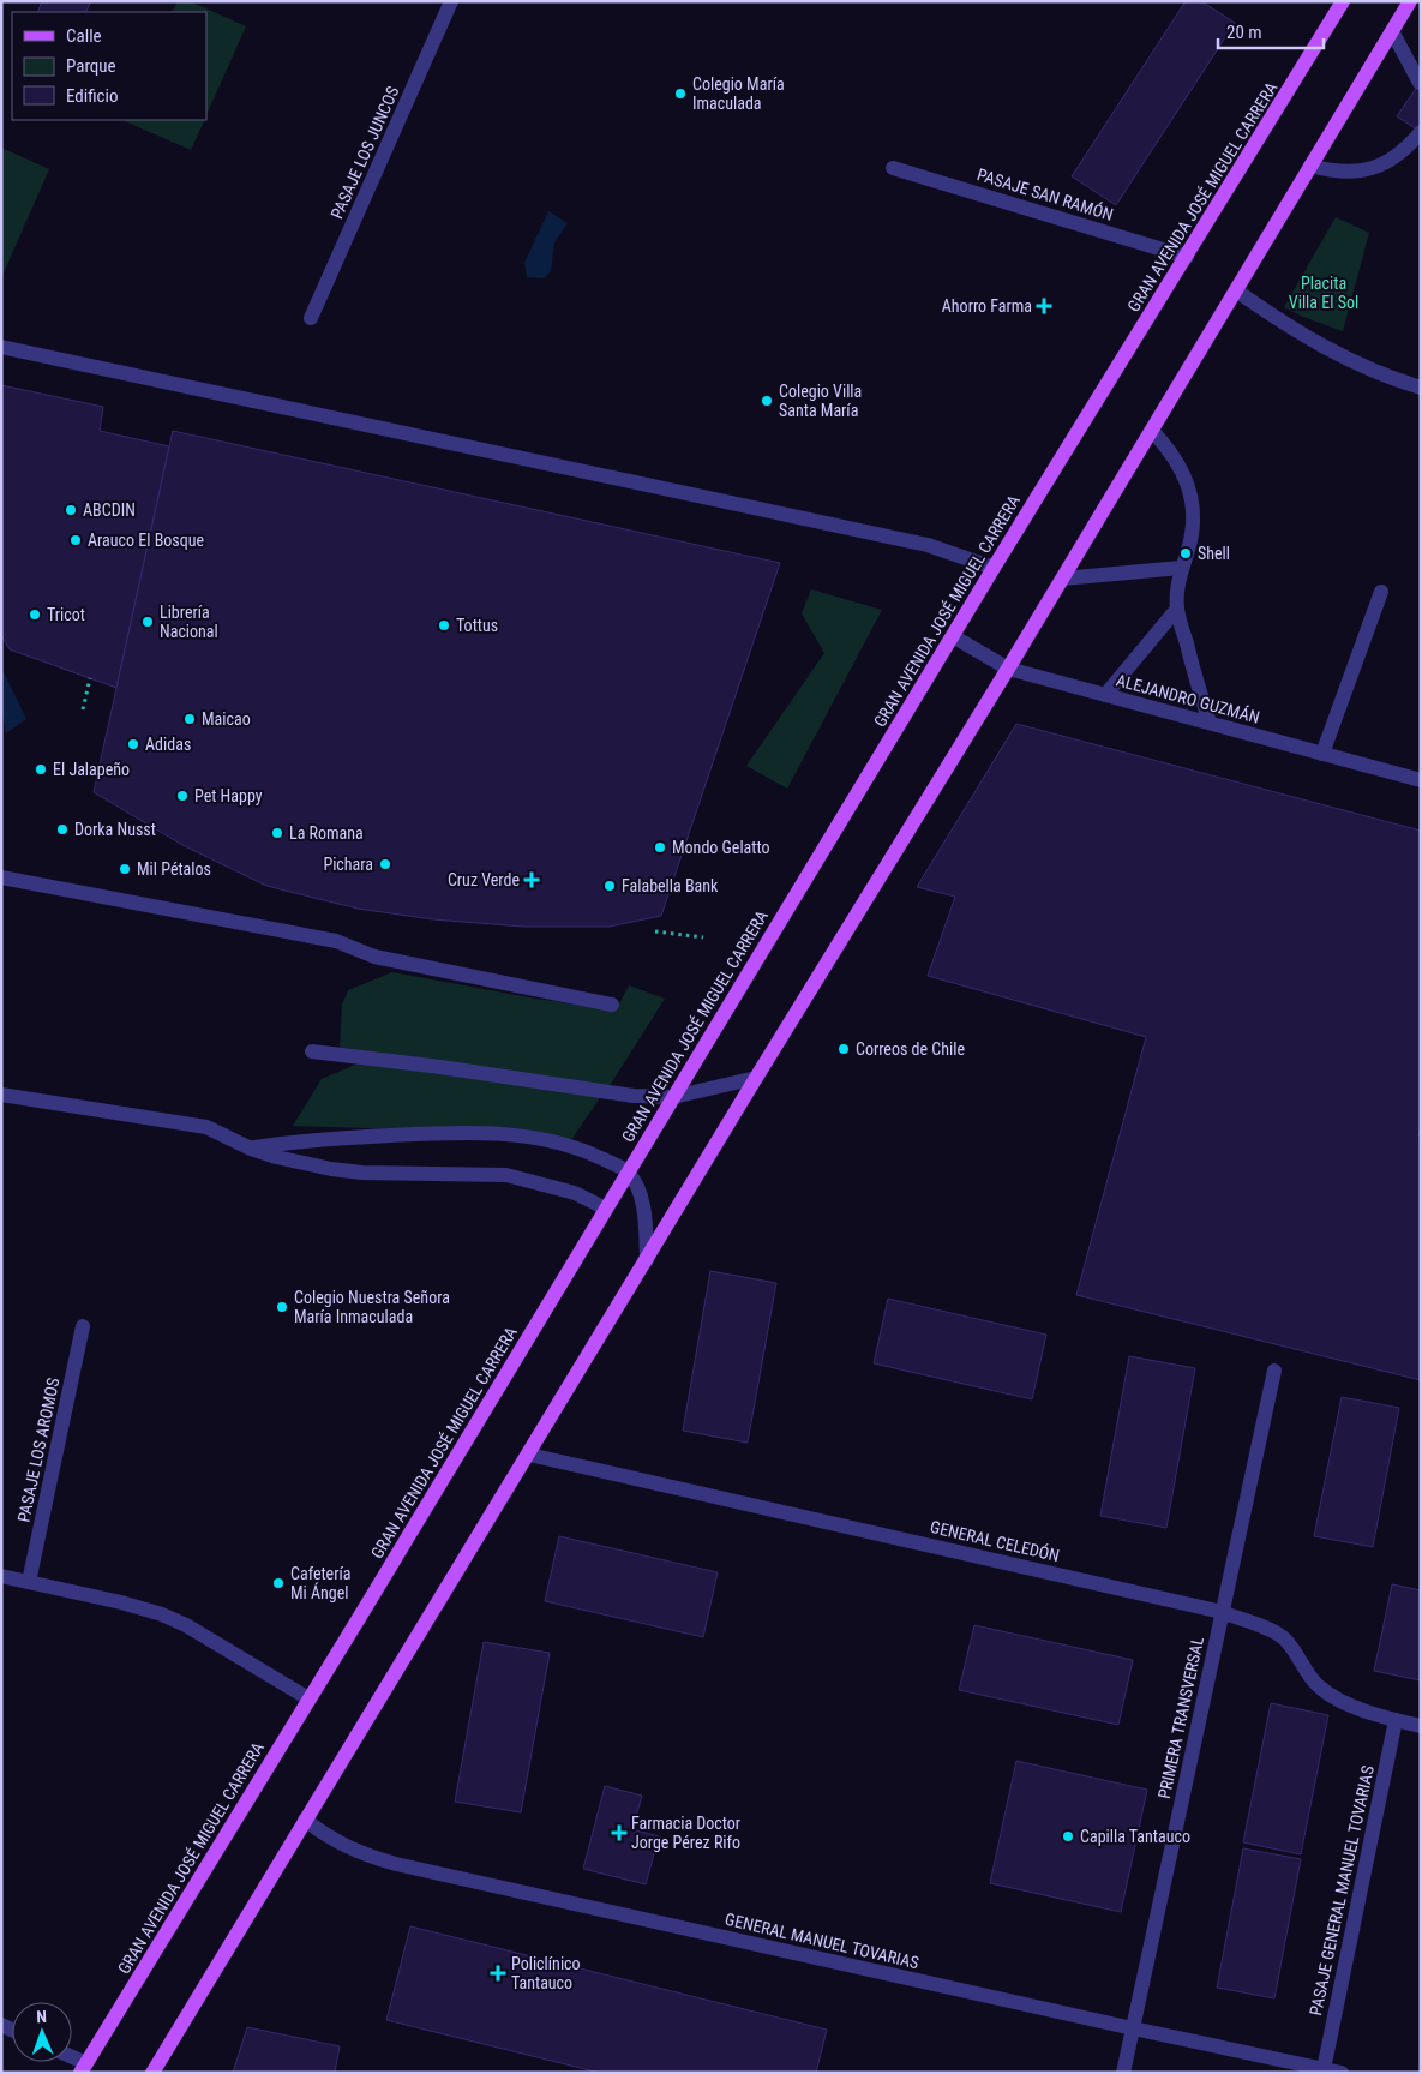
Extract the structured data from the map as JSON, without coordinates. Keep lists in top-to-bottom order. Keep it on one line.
{"streets":{"main road":["GRAN AVENIDA JOSÉ MIGUEL CARRERA"],"street":["PASAJE LOS JUNCOS","PASAJE SAN RAMÓN","ALEJANDRO GUZMÁN","PASAJE LOS AROMOS","GENERAL CELEDÓN","PRIMERA TRANSVERSAL","PASAJE GENERAL MANUEL TOVARIAS","GENERAL MANUEL TOVARIAS"]},"crossings":[["PASAJE SAN RAMÓN","GRAN AVENIDA JOSÉ MIGUEL CARRERA"],["GRAN AVENIDA JOSÉ MIGUEL CARRERA","ALEJANDRO GUZMÁN"],["GENERAL CELEDÓN","PRIMERA TRANSVERSAL"],["GENERAL CELEDÓN","PASAJE GENERAL MANUEL TOVARIAS"],["PRIMERA TRANSVERSAL","GENERAL MANUEL TOVARIAS"],["PASAJE GENERAL MANUEL TOVARIAS","GENERAL MANUEL TOVARIAS"]],"parks":["Placita Villa El Sol"],"places":{"other":["Colegio María Imaculada","Colegio Villa Santa María","ABCDIN","Arauco El Bosque","Shell","Tricot","Librería Nacional","Tottus","Maicao","Adidas","El Jalapeño","Pet Happy","Dorka Nusst","La Romana","Mondo Gelatto","Pichara","Mil Pétalos","Falabella Bank","Correos de Chile","Colegio Nuestra Señora María Inmaculada","Cafetería Mi Ángel","Capilla Tantauco"],"health":["Ahorro Farma","Cruz Verde","Farmacia Doctor Jorge Pérez Rifo","Policlínico Tantauco"]},"legend":["Calle","Parque","Edificio"],"scale_bar":"20 m","north":"top"}
